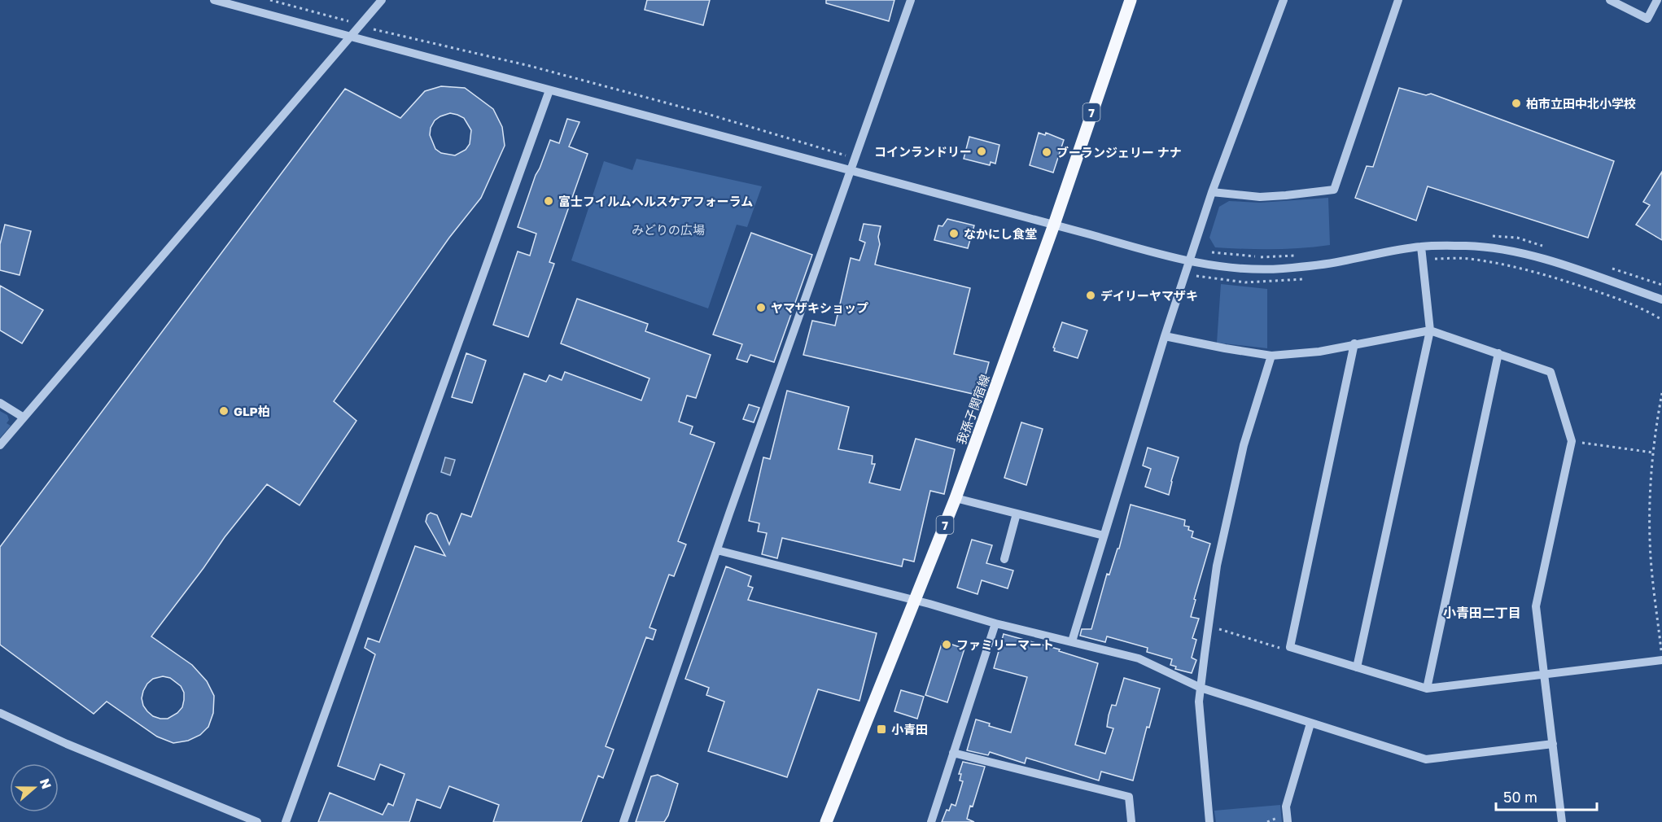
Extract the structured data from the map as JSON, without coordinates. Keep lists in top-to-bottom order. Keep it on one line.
{"streets":{"main road":["7","我孫子関宿線"]},"districts":["小青田二丁目"],"parks":["みどりの広場"],"places":{"other":["柏市立田中北小学校","コインランドリー","ブーランジェリー ナナ","富士フイルムヘルスケアフォーラム","なかにし食堂","デイリーヤマザキ","ヤマザキショップ","GLP柏","ファミリーマート"],"transit":["小青田"]},"scale_bar":"50 m","north":"right"}
